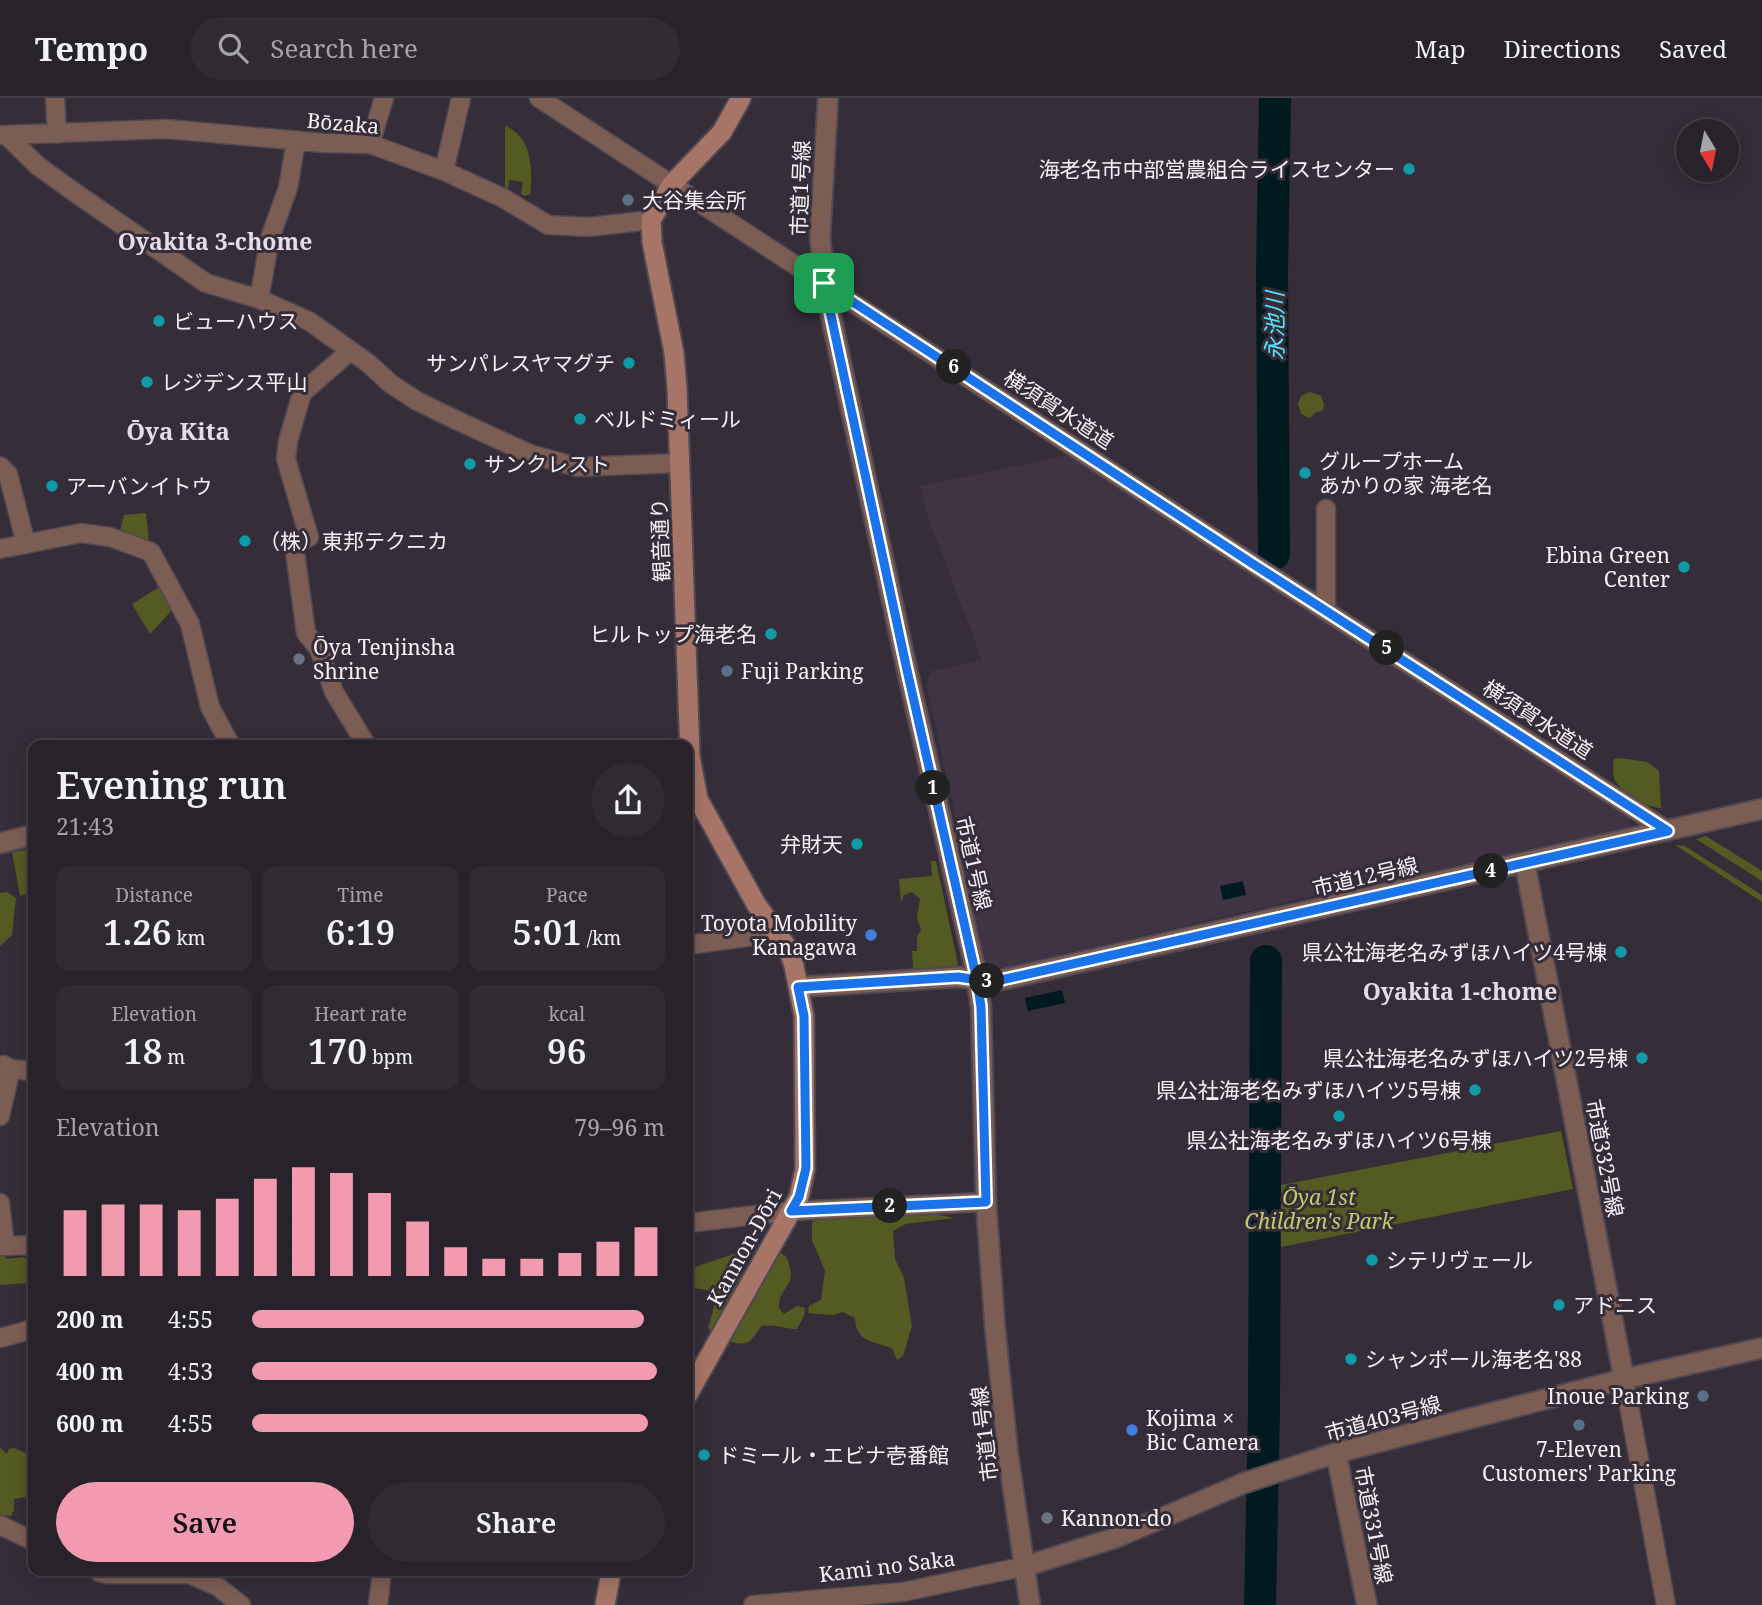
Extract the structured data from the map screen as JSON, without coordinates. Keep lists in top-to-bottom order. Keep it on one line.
{"streets":{"main road":["観音通り","Kannon-Dōri"],"street":["Bōzaka","市道1号線","横須賀水道道","市道12号線","市道332号線","市道403号線","市道331号線","Kami no Saka"]},"crossings":[["Bōzaka","観音通り"],["市道1号線","横須賀水道道"],["市道1号線","市道12号線"],["市道1号線","市道403号線"],["市道1号線","Kami no Saka"],["横須賀水道道","市道12号線"],["観音通り","市道12号線"],["観音通り","Kannon-Dōri"],["市道12号線","市道332号線"],["市道12号線","Kannon-Dōri"],["市道332号線","市道403号線"],["市道403号線","市道331号線"],["市道403号線","Kami no Saka"]],"districts":["Oyakita 3-chome","Ōya Kita","Oyakita 1-chome"],"water":["永池川"],"parks":["Ōya 1st Children's Park"],"places":["海老名市中部営農組合ライスセンター","大谷集会所","ビューハウス","サンパレスヤマグチ","レジデンス平山","ベルドミィール","サンクレスト","グループホーム あかりの家 海老名","アーバンイトウ","（株）東邦テクニカ","Ebina Green Center","ヒルトップ海老名","Ōya Tenjinsha Shrine","Fuji Parking","弁財天","Toyota Mobility Kanagawa","県公社海老名みずほハイツ4号棟","県公社海老名みずほハイツ2号棟","県公社海老名みずほハイツ5号棟","県公社海老名みずほハイツ6号棟","シテリヴェール","アドニス","シャンポール海老名'88","Inoue Parking","7-Eleven Customers' Parking","Kojima × Bic Camera","ドミール・エビナ壱番館","Kannon-do"],"north":"bottom","page":{"header":"Tempo","search":"Search here","nav":["Map","Directions","Saved"],"pins":["6","5","1","4","3","2"],"heading":["Evening run","21:43"],"stats":[["Distance","1.26 km"],["Time","6:19"],["Pace","5:01 /km"],["Elevation","18 m"],["Heart rate","170 bpm"],["kcal","96"]],"chart":["Elevation","79–96 m"],"list":[{"name":"200 m","note":"4:55"},{"name":"400 m","note":"4:53"},{"name":"600 m","note":"4:55"}],"buttons":["Save","Share"]}}
